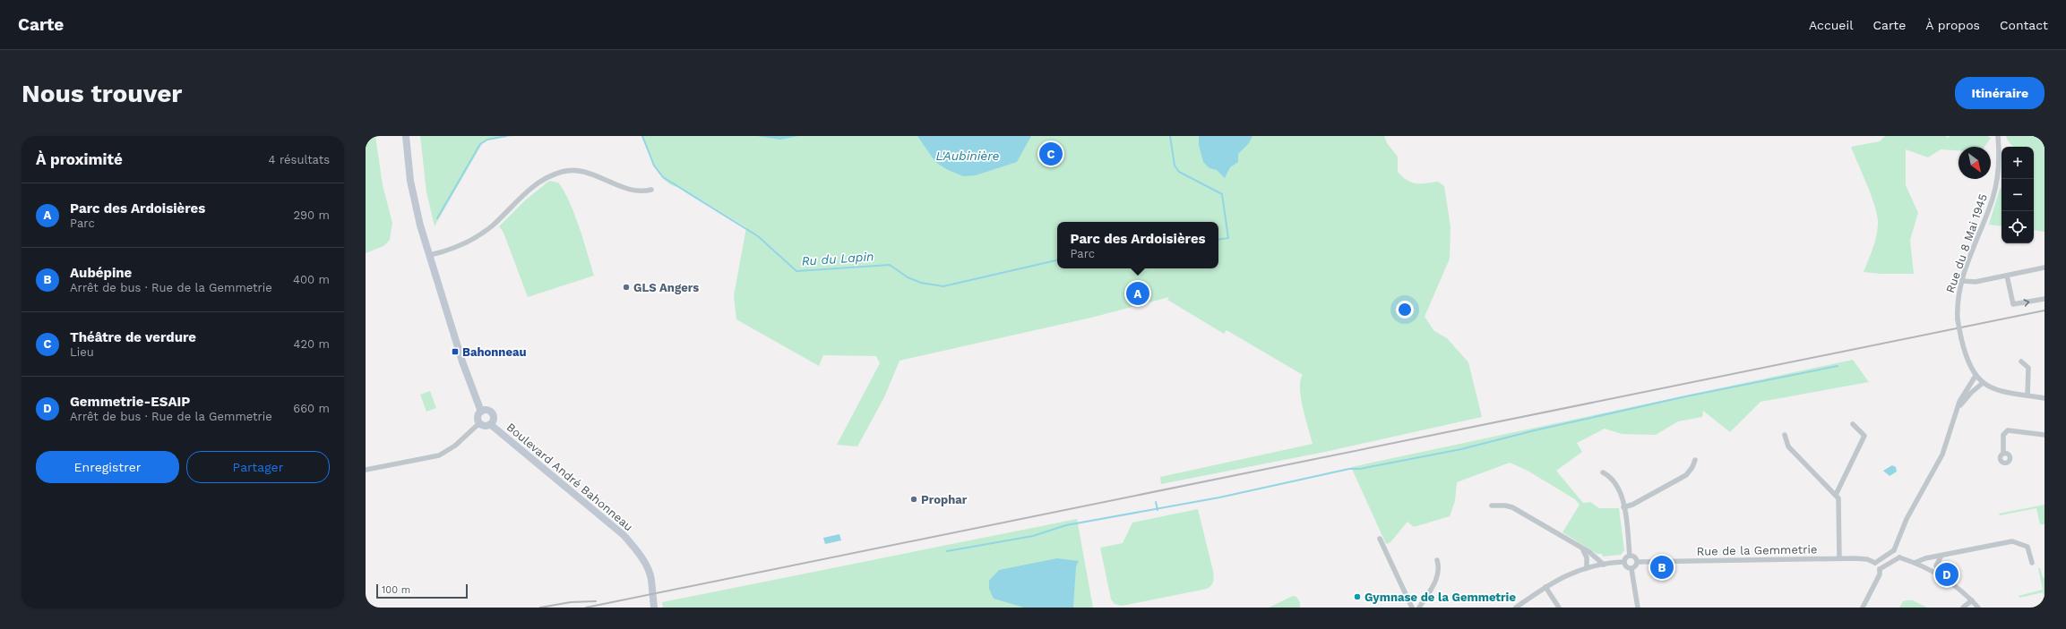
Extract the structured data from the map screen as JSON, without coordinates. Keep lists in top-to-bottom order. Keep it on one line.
{"streets":{"street":["Rue du 8 Mai 1945","Boulevard André Bahonneau","Rue de la Gemmetrie"]},"water":["L'Aubinière","Ru du Lapin"],"places":{"other":["GLS Angers","Prophar","Gymnase de la Gemmetrie"],"transit":["Bahonneau"]},"scale_bar":"100 m","north":"bottom right","page":{"header":"Carte","nav":["Accueil","Carte","À propos","Contact"],"buttons":["Itinéraire",["Enregistrer","Partager"]],"title":"Nous trouver","heading":["À proximité","4 résultats"],"pins":["C","A","B","D"],"map_buttons":["+","−"],"list":[{"mark":"A","name":"Parc des Ardoisières","note":"Parc","value":"290 m"},{"mark":"B","name":"Aubépine","note":"Arrêt de bus · Rue de la Gemmetrie","value":"400 m"},{"mark":"C","name":"Théâtre de verdure","note":"Lieu","value":"420 m"},{"mark":"D","name":"Gemmetrie-ESAIP","note":"Arrêt de bus · Rue de la Gemmetrie","value":"660 m"}],"popup":["Parc des Ardoisières","Parc"],"scale":"100 m"}}
